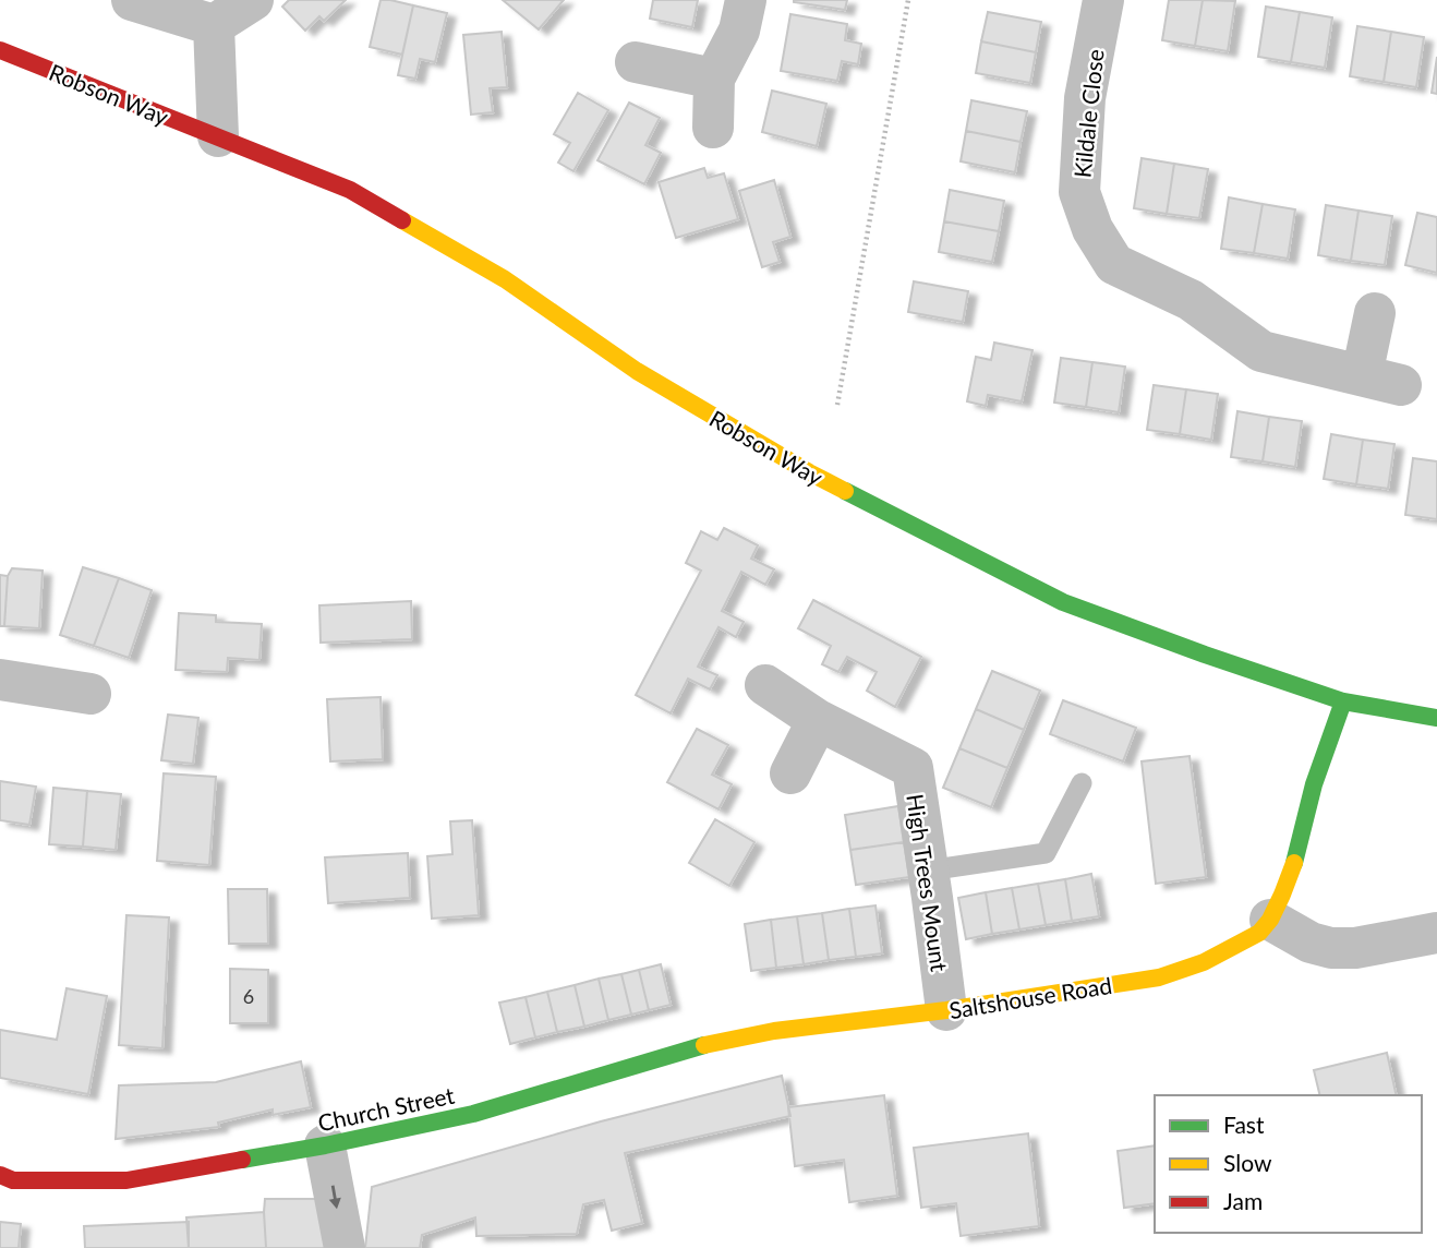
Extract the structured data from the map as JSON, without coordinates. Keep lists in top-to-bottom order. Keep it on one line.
{"streets":{"main road":["Robson Way","Saltshouse Road","Church Street"],"street":["Kildale Close","High Trees Mount"]},"crossings":[["Robson Way","Saltshouse Road"],["High Trees Mount","Saltshouse Road"],["Saltshouse Road","Church Street"]],"house_numbers":["6"],"legend":["Fast","Slow","Jam"]}
